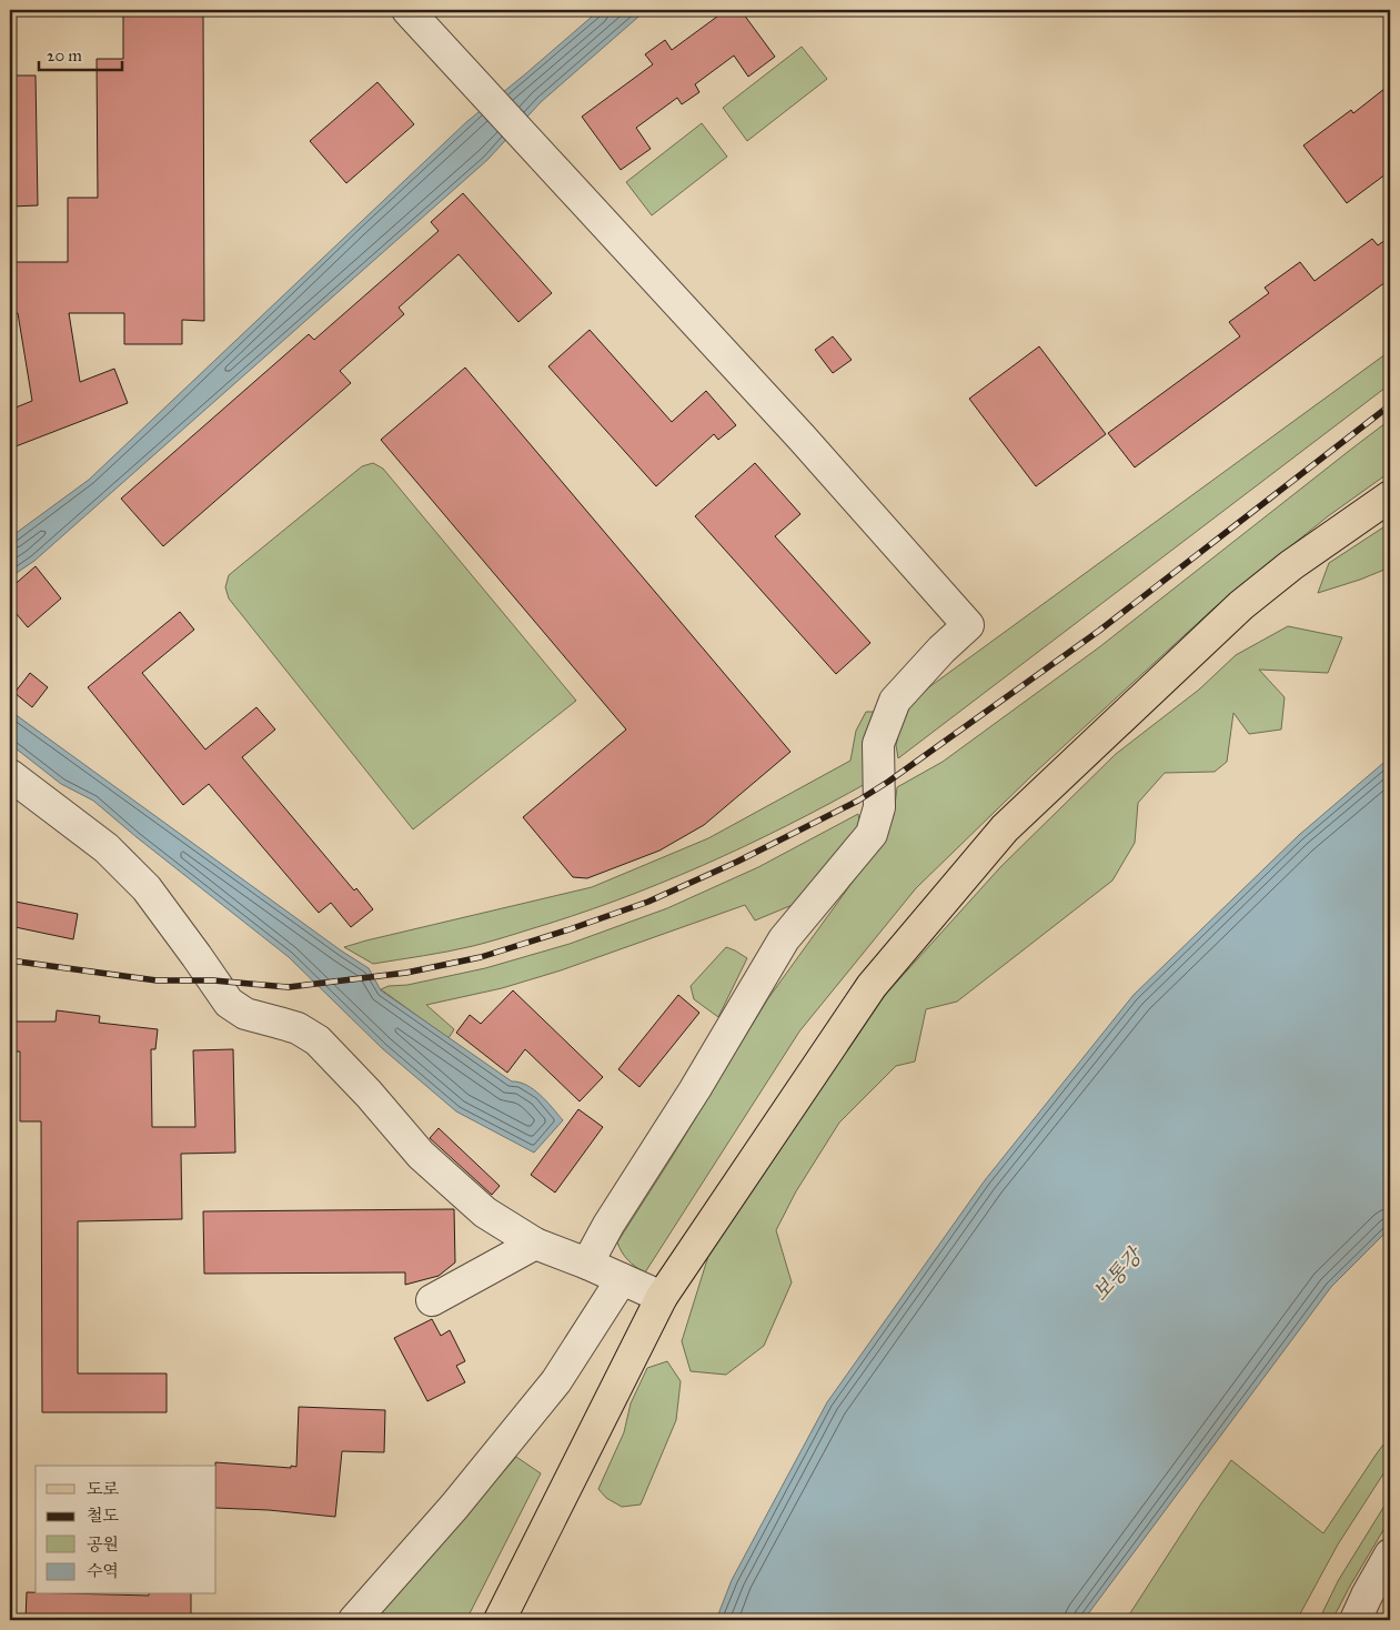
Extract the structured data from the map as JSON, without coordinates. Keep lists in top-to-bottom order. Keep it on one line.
{"water":["보통강"],"legend":["도로","철도","공원","수역"],"scale_bar":"20 m"}
